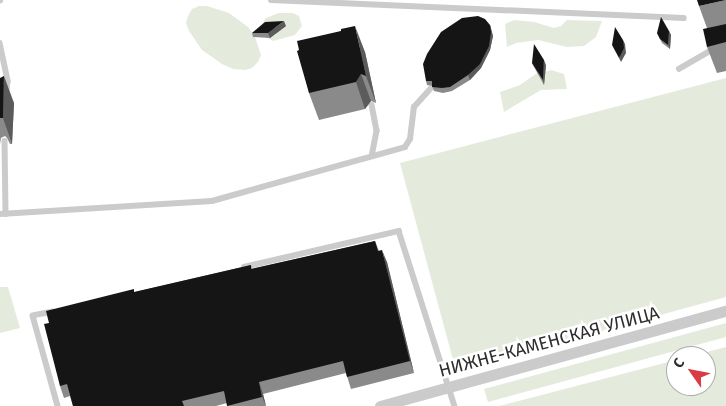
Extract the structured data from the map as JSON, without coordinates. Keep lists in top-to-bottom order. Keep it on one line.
{"streets":{"street":["НИЖНЕ-КАМЕНСКАЯ УЛИЦА"]},"north":"top left"}
